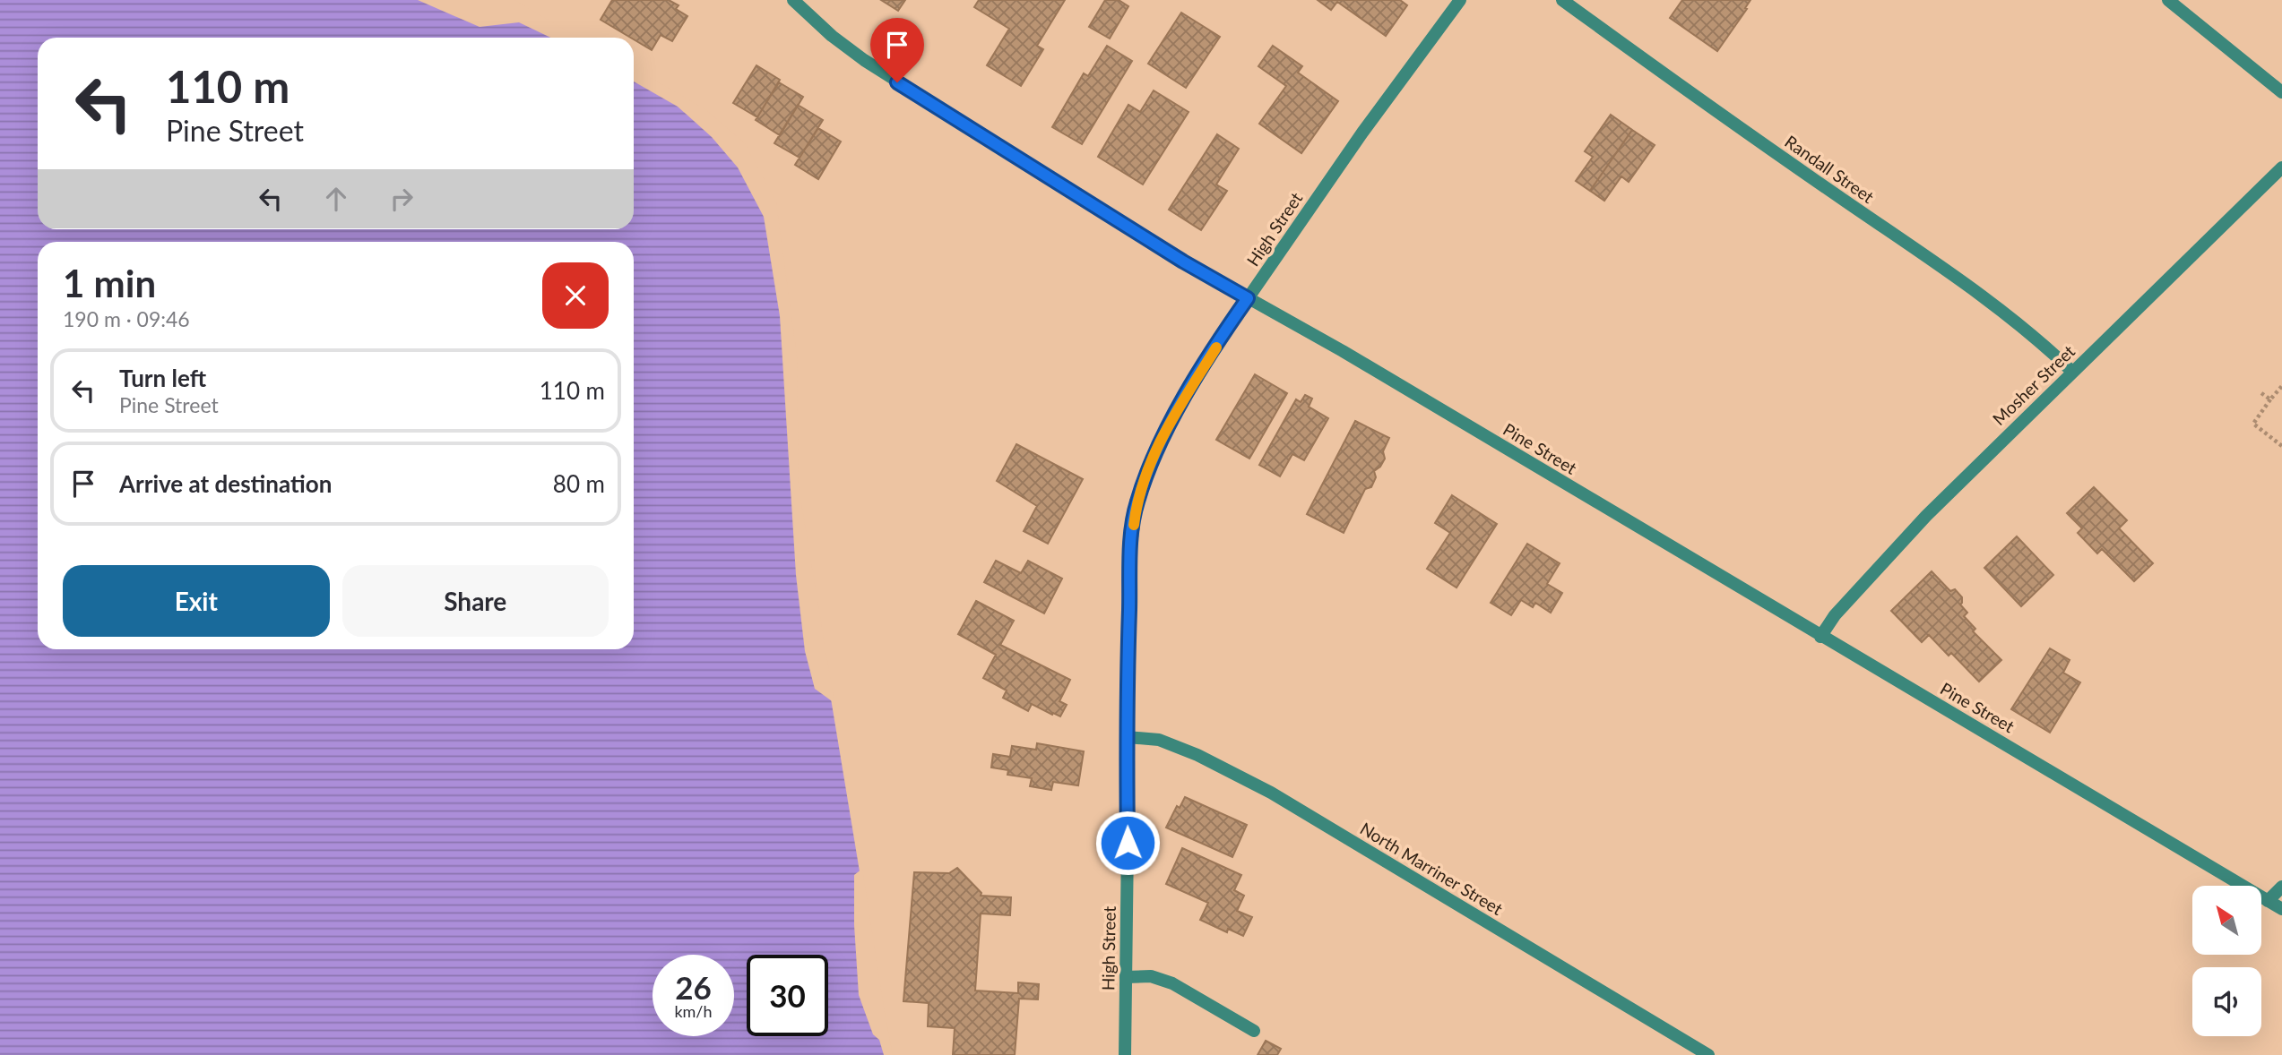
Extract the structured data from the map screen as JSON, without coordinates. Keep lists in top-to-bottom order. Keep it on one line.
{"streets":{"street":["Randall Street","High Street","Mosher Street","Pine Street","North Marriner Street"]},"crossings":[["Randall Street","Mosher Street"],["High Street","Pine Street"],["High Street","North Marriner Street"],["Mosher Street","Pine Street"]],"north":"top left","page":{"turn":["110 m","Pine Street"],"heading":["1 min","190 m · 09:46"],"list":[{"name":"Turn left","note":"Pine Street","value":"110 m"},{"name":"Arrive at destination","value":"80 m"}],"buttons":["Exit","Share"],"speed":"26 km/h","limit":"30"}}
